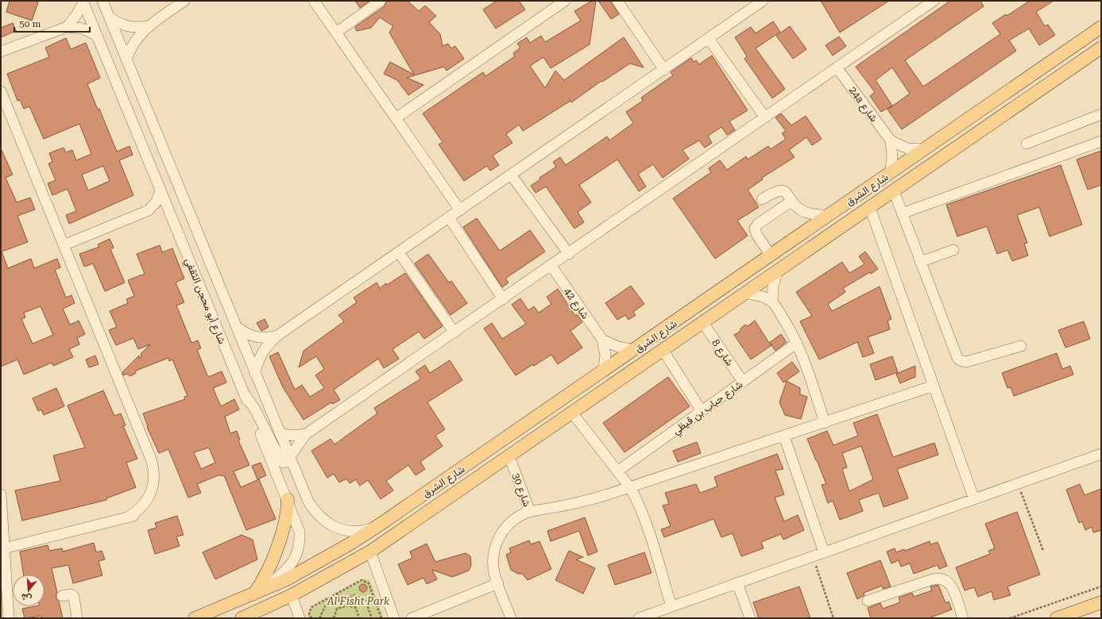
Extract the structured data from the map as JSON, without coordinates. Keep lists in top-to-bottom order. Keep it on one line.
{"streets":{"main road":["شارع الشرق"],"street":["24a شارع","شارع أبو محجن الثقفي","شارع 42","شارع 8","شارع حباب بن قيظي","شارع 30"]},"crossings":[["شارع الشرق","شارع أبو محجن الثقفي"],["شارع الشرق","شارع 42"],["شارع الشرق","شارع 8"],["شارع الشرق","شارع 30"],["شارع 8","شارع حباب بن قيظي"]],"parks":["Al Fisht Park"],"scale_bar":"50 m","north":"bottom"}
